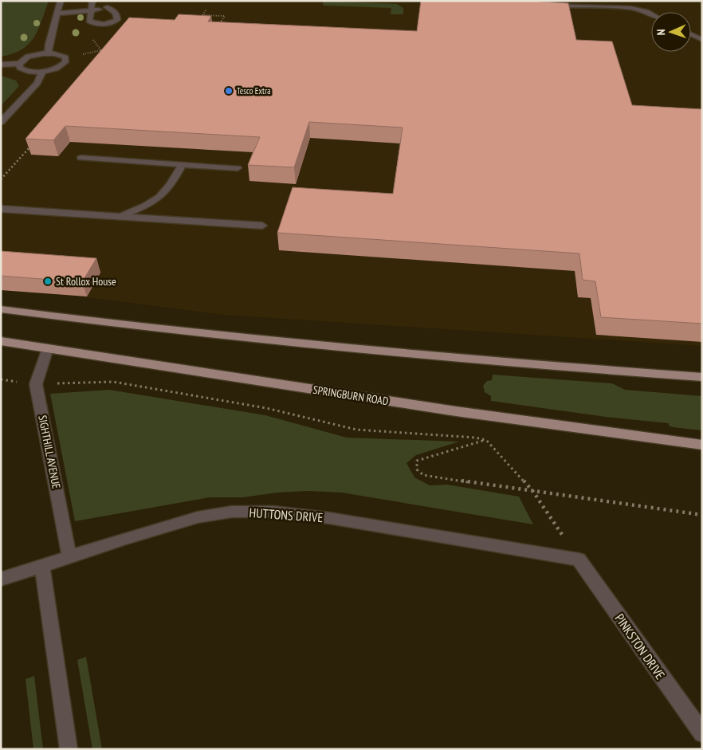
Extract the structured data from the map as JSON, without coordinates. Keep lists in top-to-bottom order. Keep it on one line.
{"streets":{"main road":["SPRINGBURN ROAD"],"street":["SIGHTHILL AVENUE","HUTTONS DRIVE","PINKSTON DRIVE"]},"crossings":[["SPRINGBURN ROAD","SIGHTHILL AVENUE"],["SIGHTHILL AVENUE","HUTTONS DRIVE"],["HUTTONS DRIVE","PINKSTON DRIVE"]],"places":["Tesco Extra","St Rollox House"],"north":"left"}
